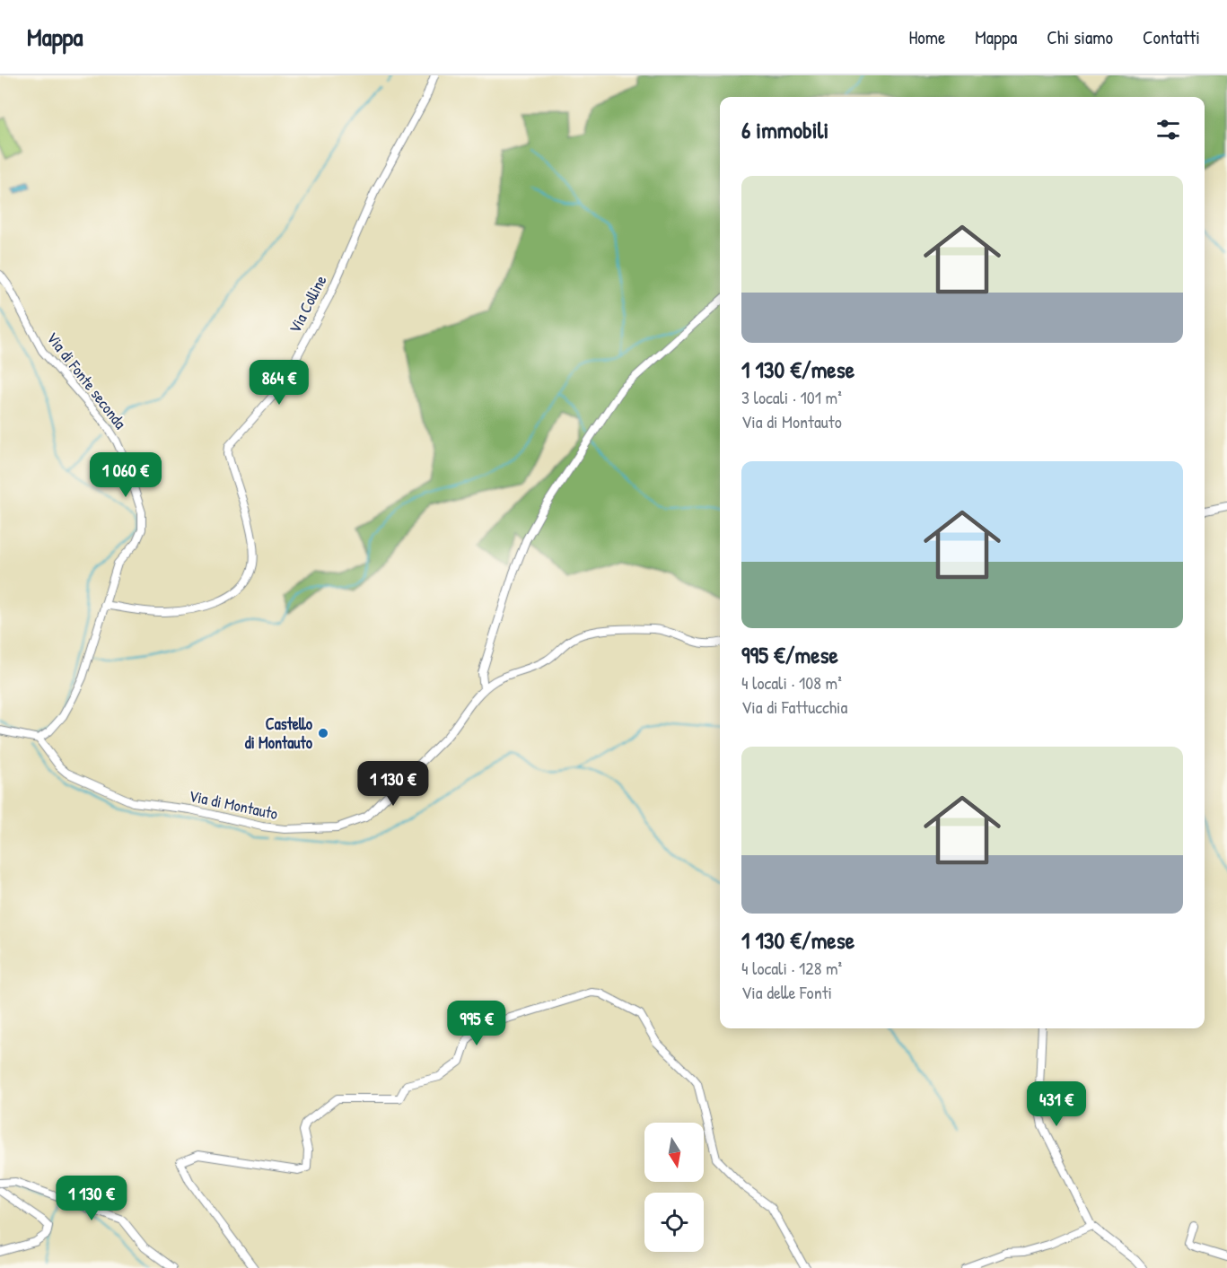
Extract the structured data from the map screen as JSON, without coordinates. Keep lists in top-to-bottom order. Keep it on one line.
{"streets":{"street":["Via Colline","Via di Fonte seconda","Via di Montauto"]},"crossings":[["Via Colline","Via di Fonte seconda"],["Via di Fonte seconda","Via di Montauto"]],"places":["Castello di Montauto"],"north":"bottom","page":{"header":"Mappa","nav":["Home","Mappa","Chi siamo","Contatti"],"heading":"6 immobili","list":[{"name":"1 130 €/mese","note":"3 locali · 101 m² · Via di Montauto"},{"name":"995 €/mese","note":"4 locali · 108 m² · Via di Fattucchia"},{"name":"1 130 €/mese","note":"4 locali · 128 m² · Via delle Fonti"}],"price":["864 €","1 060 €","1 130 €","995 €","431 €","1 130 €"]}}
